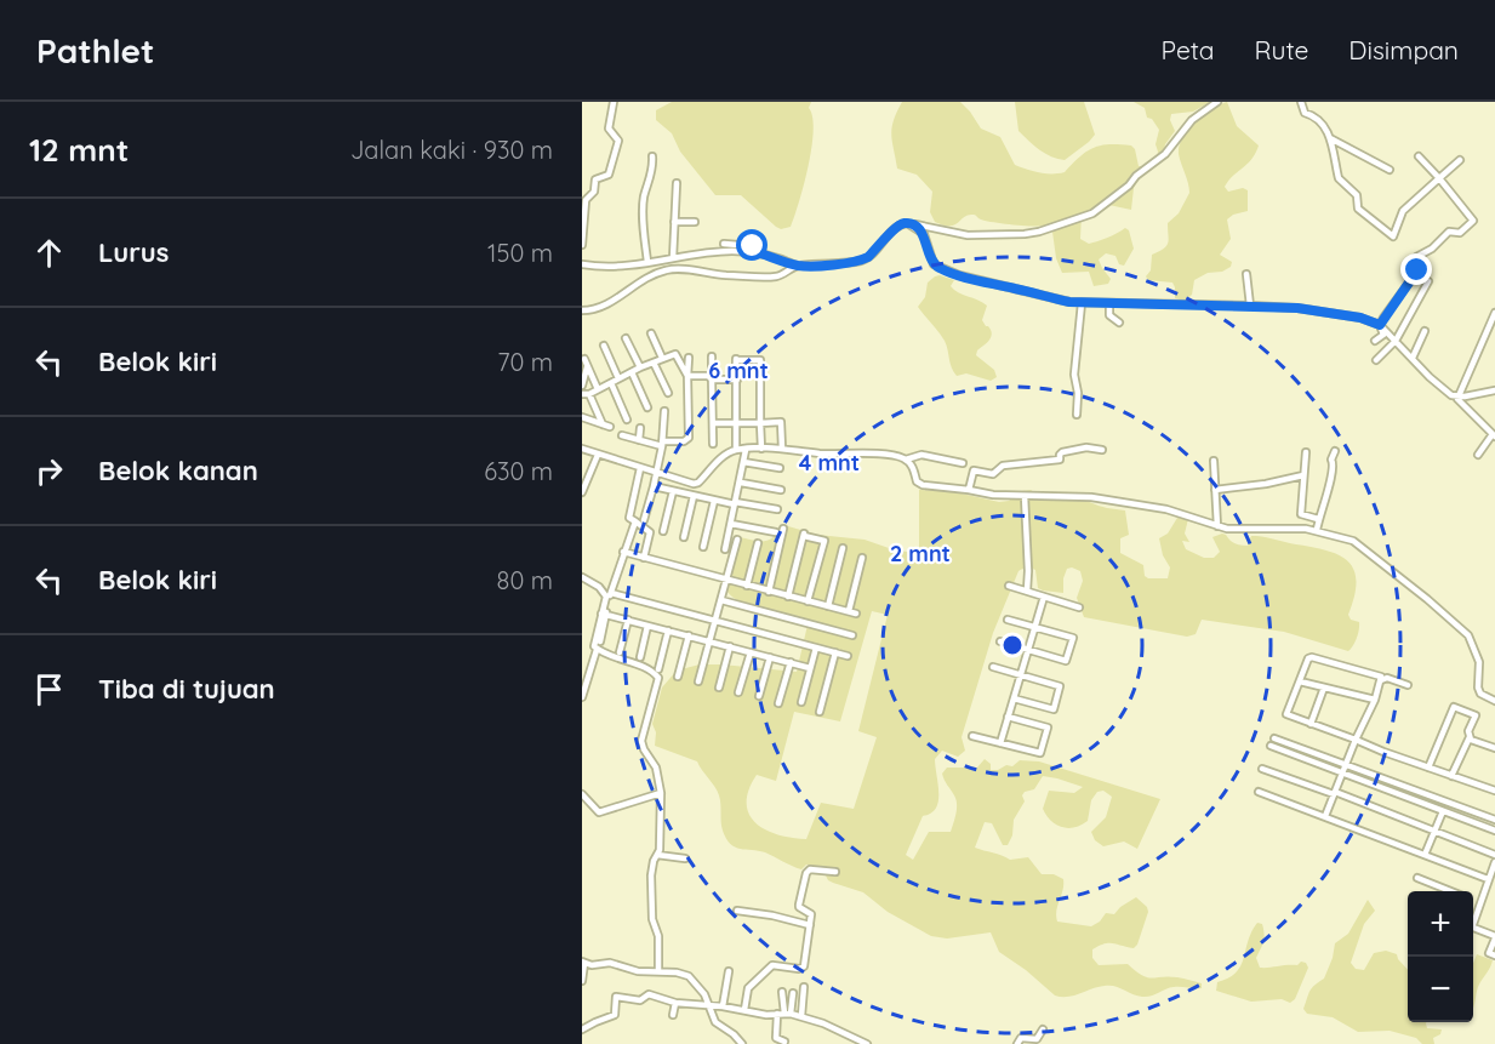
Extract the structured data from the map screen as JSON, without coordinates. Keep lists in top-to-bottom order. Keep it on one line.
{"page":{"header":"Pathlet","nav":["Peta","Rute","Disimpan"],"heading":["12 mnt","Jalan kaki · 930 m"],"list":[["Lurus","150 m"],["Belok kiri","70 m"],["Belok kanan","630 m"],["Belok kiri","80 m"],"Tiba di tujuan"],"map_buttons":["+","−"]},"rings":["6 mnt","4 mnt","2 mnt"]}
